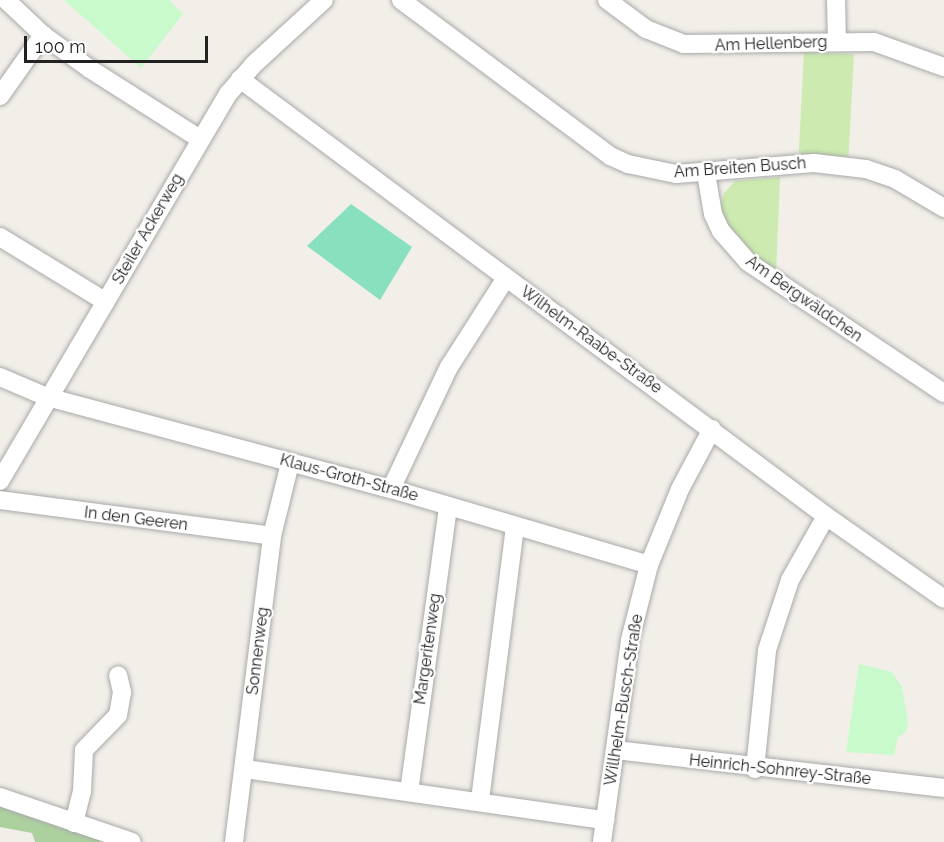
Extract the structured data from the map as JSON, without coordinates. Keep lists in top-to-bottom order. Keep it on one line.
{"streets":{"street":["Am Hellenberg","Am Breiten Busch","Steiler Ackerweg","Am Bergwäldchen","Wilhelm-Raabe-Straße","Klaus-Groth-Straße","In den Geeren","Margeritenweg","Sonnenweg","Willhelm-Busch-Straße","Heinrich-Sohnrey-Straße"]},"crossings":[["Am Breiten Busch","Am Bergwäldchen"],["Steiler Ackerweg","Wilhelm-Raabe-Straße"],["Steiler Ackerweg","Klaus-Groth-Straße"],["Wilhelm-Raabe-Straße","Willhelm-Busch-Straße"],["Klaus-Groth-Straße","Margeritenweg"],["Klaus-Groth-Straße","Sonnenweg"],["Klaus-Groth-Straße","Willhelm-Busch-Straße"],["In den Geeren","Sonnenweg"],["Willhelm-Busch-Straße","Heinrich-Sohnrey-Straße"]],"scale_bar":"100 m"}
